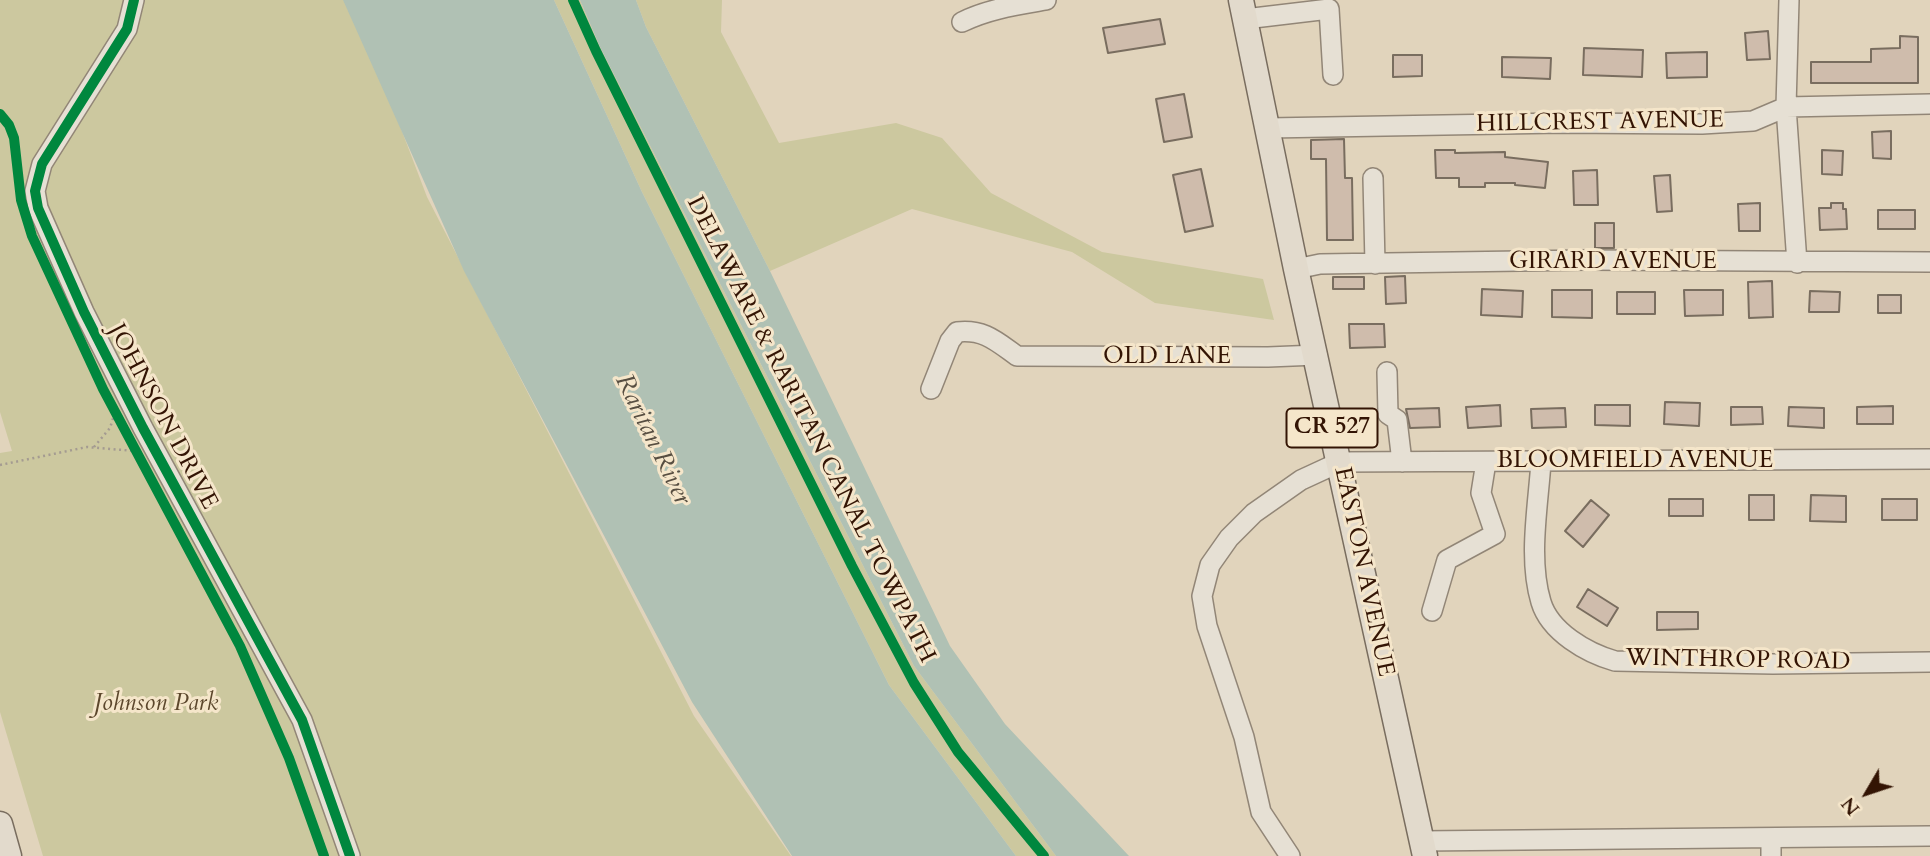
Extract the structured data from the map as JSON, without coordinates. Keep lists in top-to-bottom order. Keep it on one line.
{"streets":{"main road":["CR 527","EASTON AVENUE"],"street":["HILLCREST AVENUE","GIRARD AVENUE","OLD LANE","JOHNSON DRIVE","BLOOMFIELD AVENUE","WINTHROP ROAD"],"cycle path":["DELAWARE & RARITAN CANAL TOWPATH"]},"crossings":[["HILLCREST AVENUE","EASTON AVENUE"],["GIRARD AVENUE","EASTON AVENUE"],["OLD LANE","EASTON AVENUE"],["BLOOMFIELD AVENUE","EASTON AVENUE"],["BLOOMFIELD AVENUE","WINTHROP ROAD"]],"water":["Raritan River"],"parks":["Johnson Park"],"north":"bottom left"}
